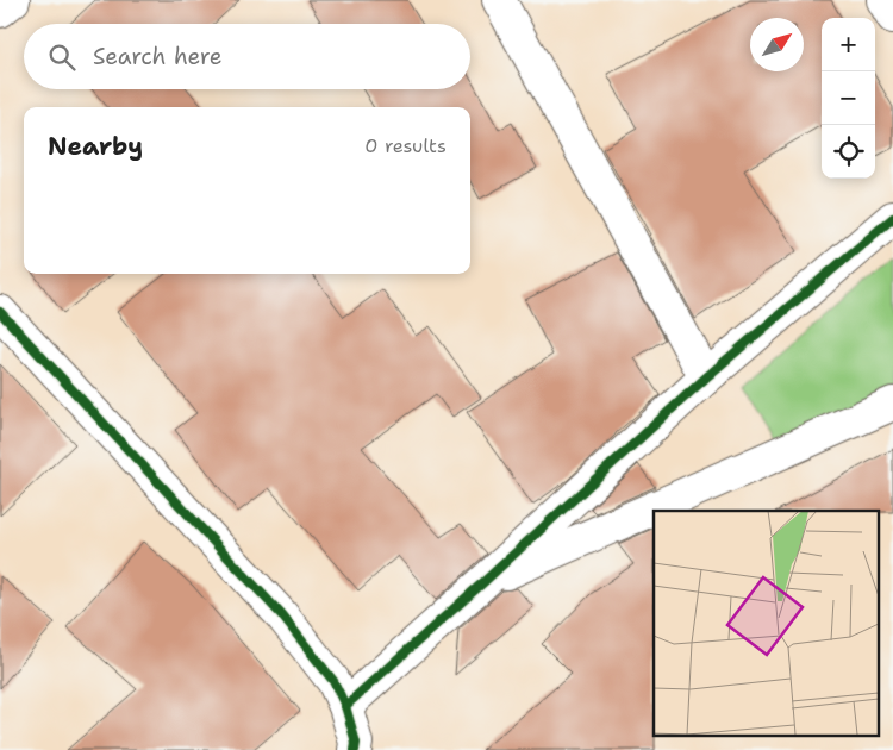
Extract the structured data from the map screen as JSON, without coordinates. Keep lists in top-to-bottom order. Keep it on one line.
{"north":"top right","page":{"map_buttons":["+","−"],"search":"Search here","heading":["Nearby","0 results"]}}
